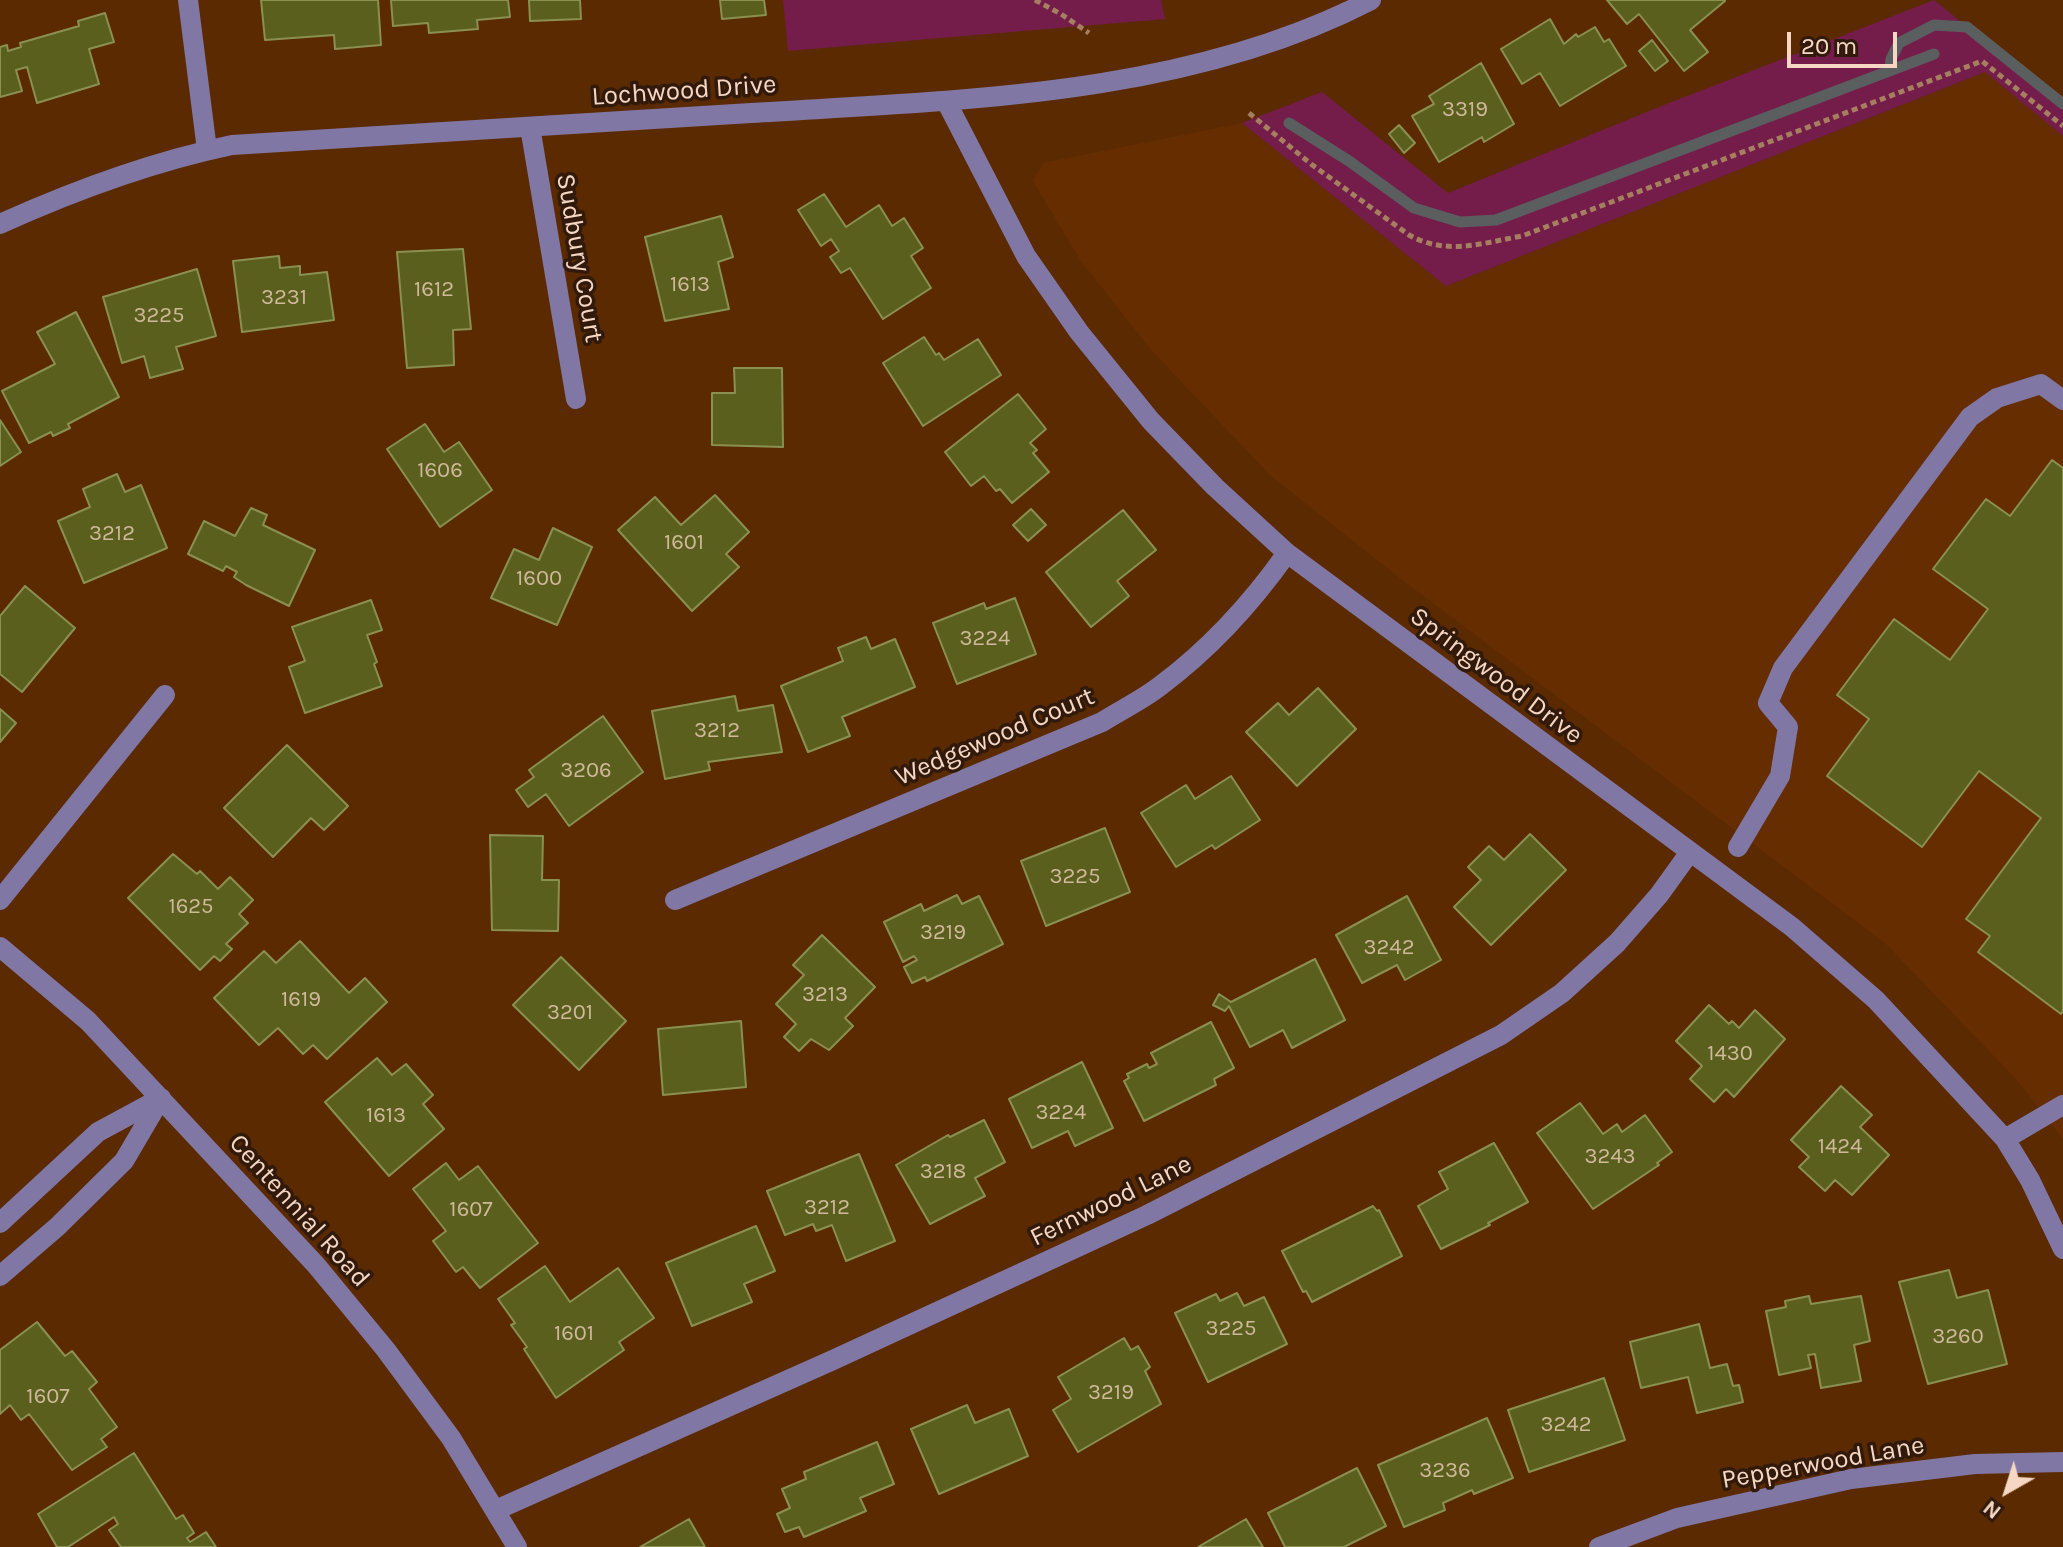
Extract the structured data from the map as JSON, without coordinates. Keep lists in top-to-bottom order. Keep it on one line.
{"streets":{"street":["Lochwood Drive","Sudbury Court","Springwood Drive","Wedgewood Court","Fernwood Lane","Centennial Road","Pepperwood Lane"]},"crossings":[["Lochwood Drive","Sudbury Court"],["Lochwood Drive","Springwood Drive"],["Springwood Drive","Wedgewood Court"],["Springwood Drive","Fernwood Lane"],["Fernwood Lane","Centennial Road"]],"house_numbers":["3319","1613","1612","3231","3225","1606","3212","1601","1600","3224","3212","3206","3225","1625","3219","3242","3213","1619","3201","1430","3224","1613","1424","3243","3218","3212","1607","3225","1601","3260","3219","1607","3242","3236"],"scale_bar":"20 m","north":"bottom left"}
